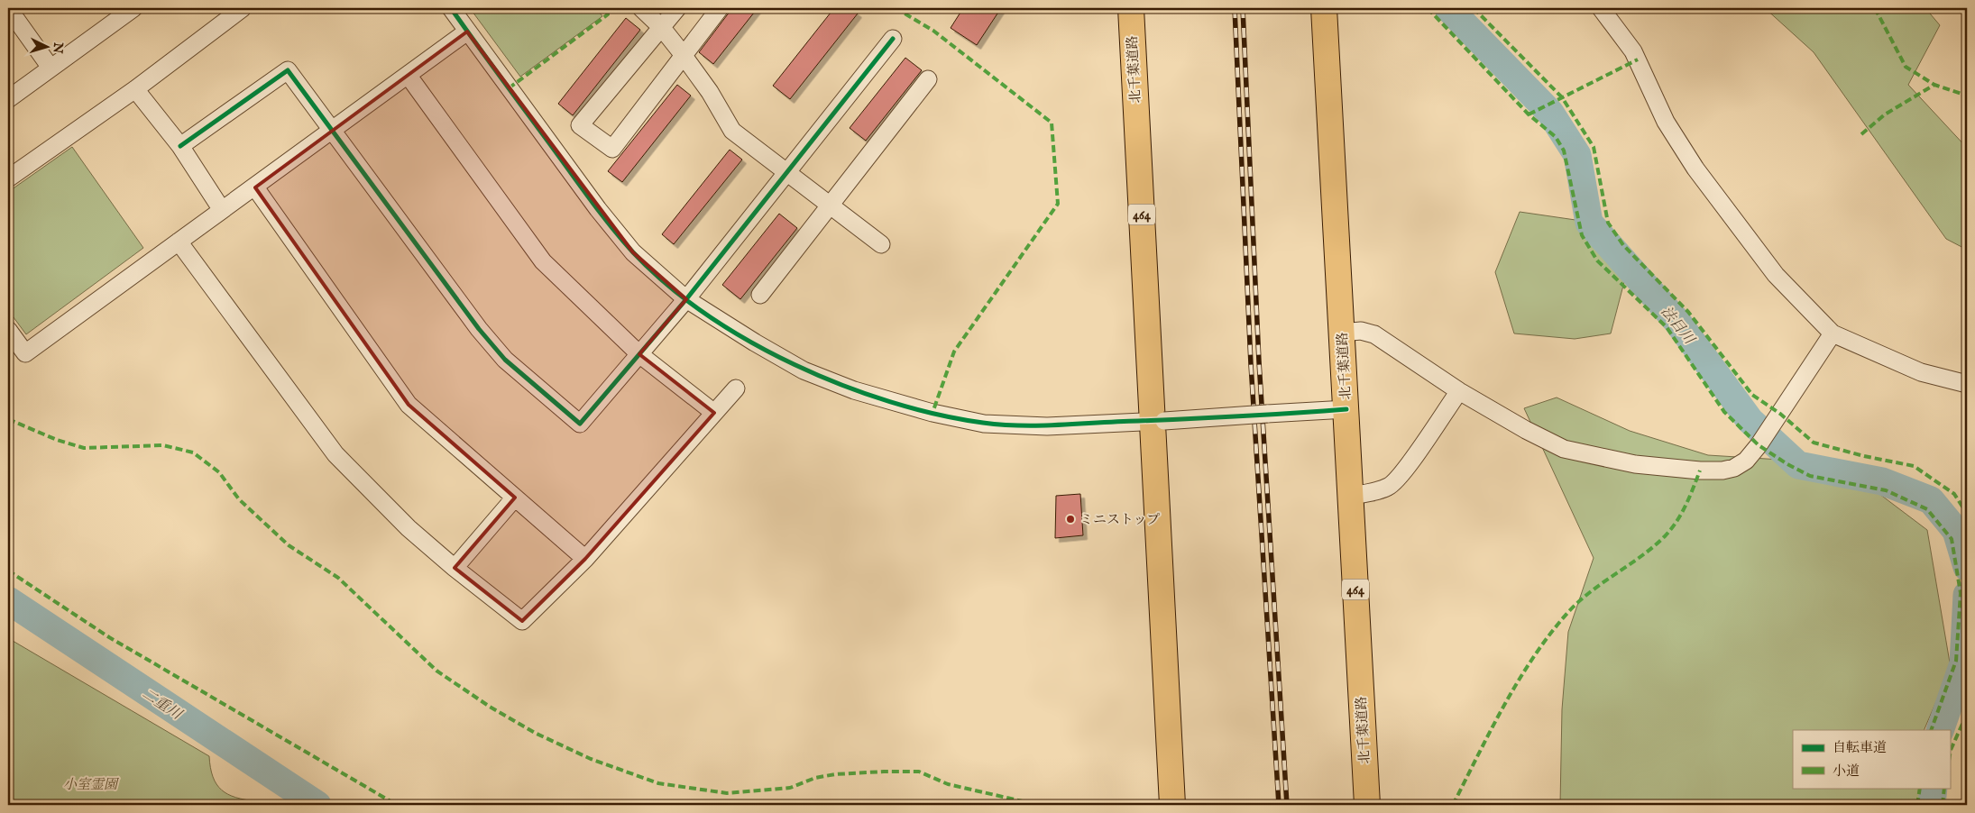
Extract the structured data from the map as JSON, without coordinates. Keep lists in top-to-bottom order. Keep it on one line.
{"streets":{"highway":["北千葉道路","464"]},"water":["法目川","二重川"],"parks":["小室霊園"],"places":["ミニストップ"],"legend":["自転車道","小道"],"north":"right"}
